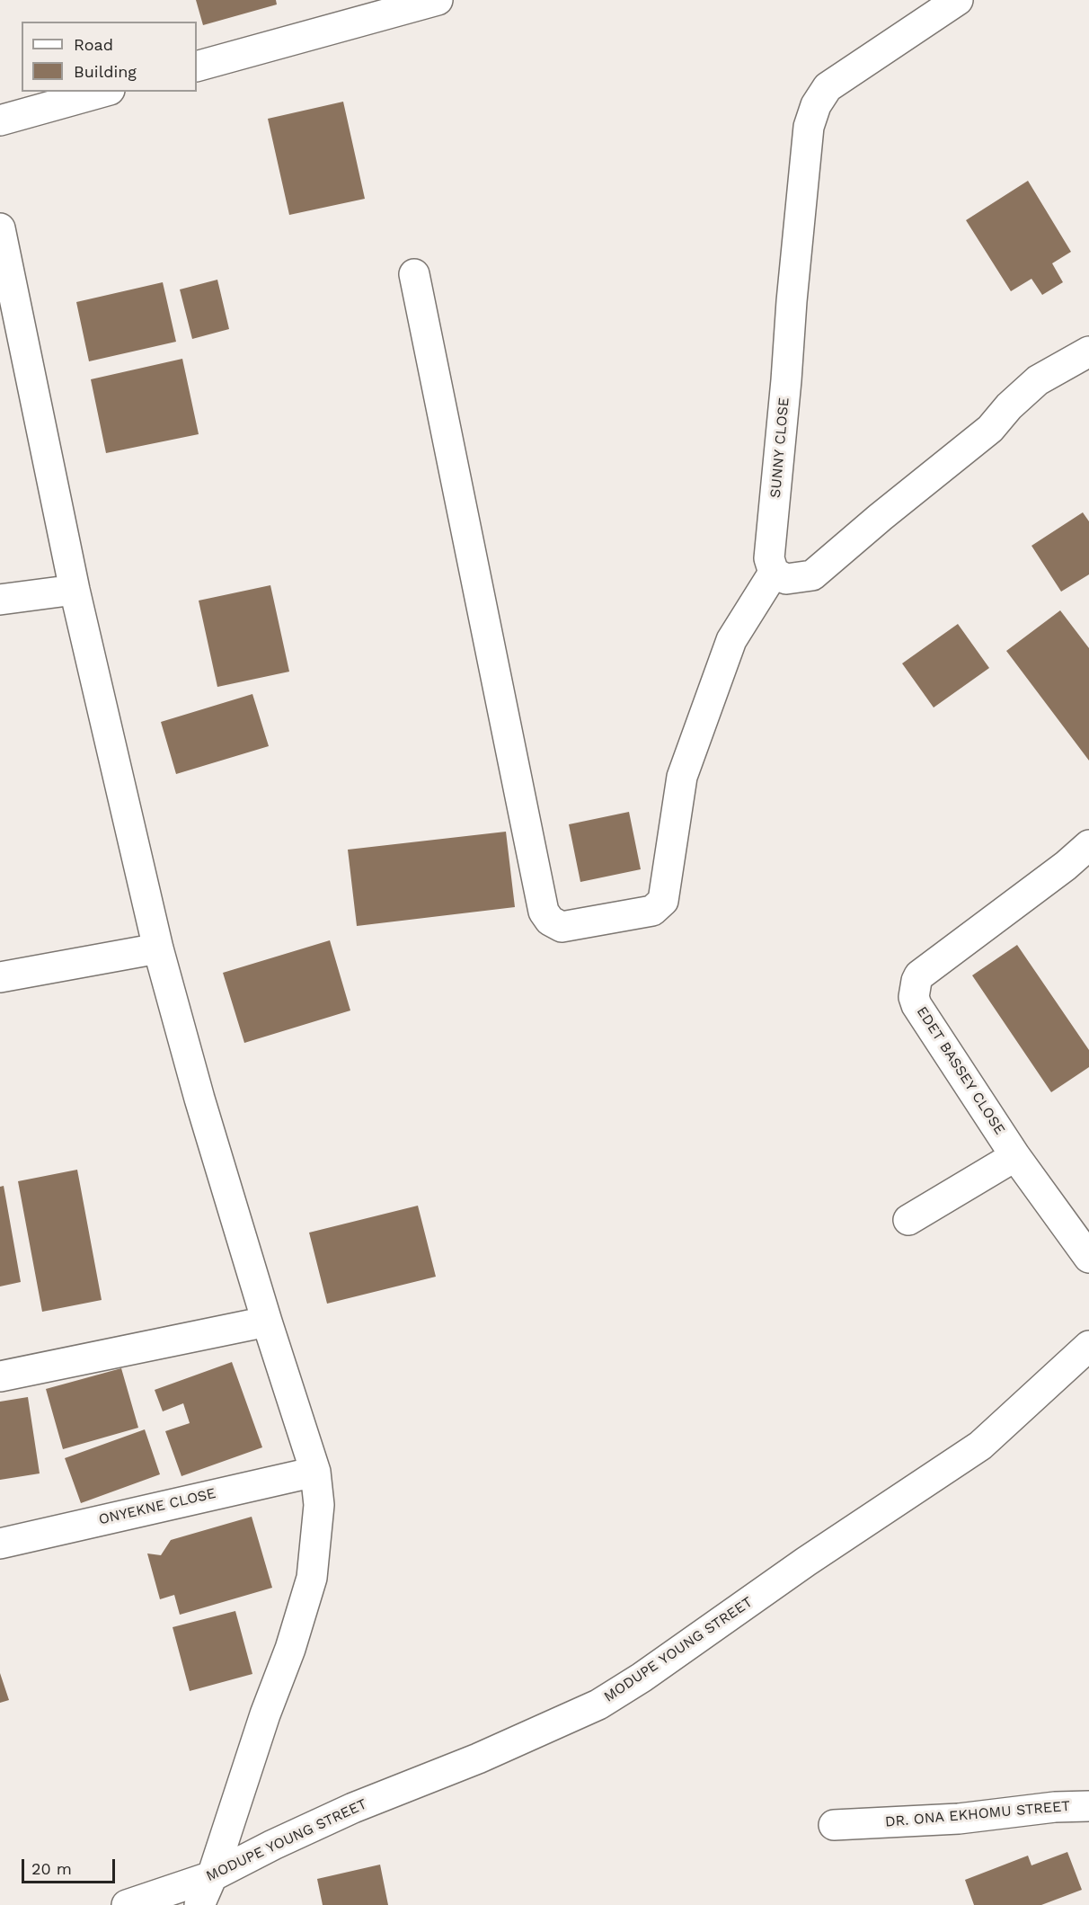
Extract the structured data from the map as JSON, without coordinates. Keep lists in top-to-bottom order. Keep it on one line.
{"streets":{"street":["SUNNY CLOSE","EDET BASSEY CLOSE","ONYEKNE CLOSE","MODUPE YOUNG STREET","DR. ONA EKHOMU STREET"]},"legend":["Road","Building"],"scale_bar":"20 m"}
